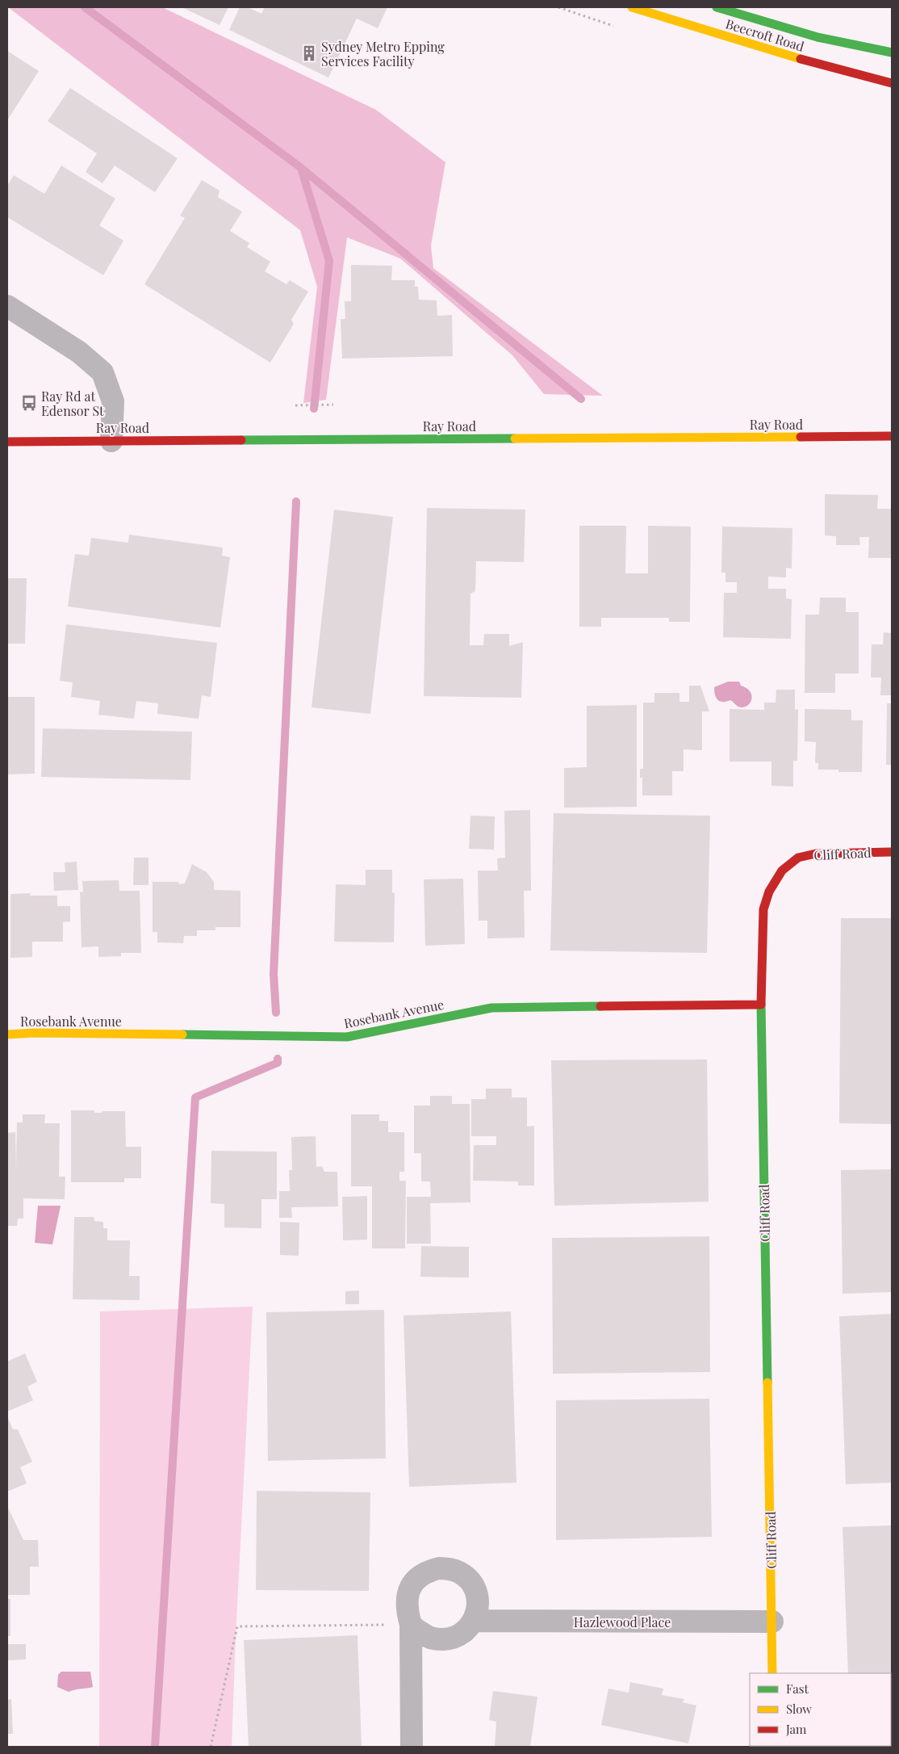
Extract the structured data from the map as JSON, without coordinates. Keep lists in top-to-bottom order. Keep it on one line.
{"streets":{"street":["Beecroft Road","Ray Road","Cliff Road","Rosebank Avenue","Hazlewood Place"]},"crossings":[["Cliff Road","Rosebank Avenue"],["Cliff Road","Hazlewood Place"]],"places":{"building":["Sydney Metro Epping Services Facility"],"bus stop":["Ray Rd at Edensor St"]},"legend":["Fast","Slow","Jam"]}
